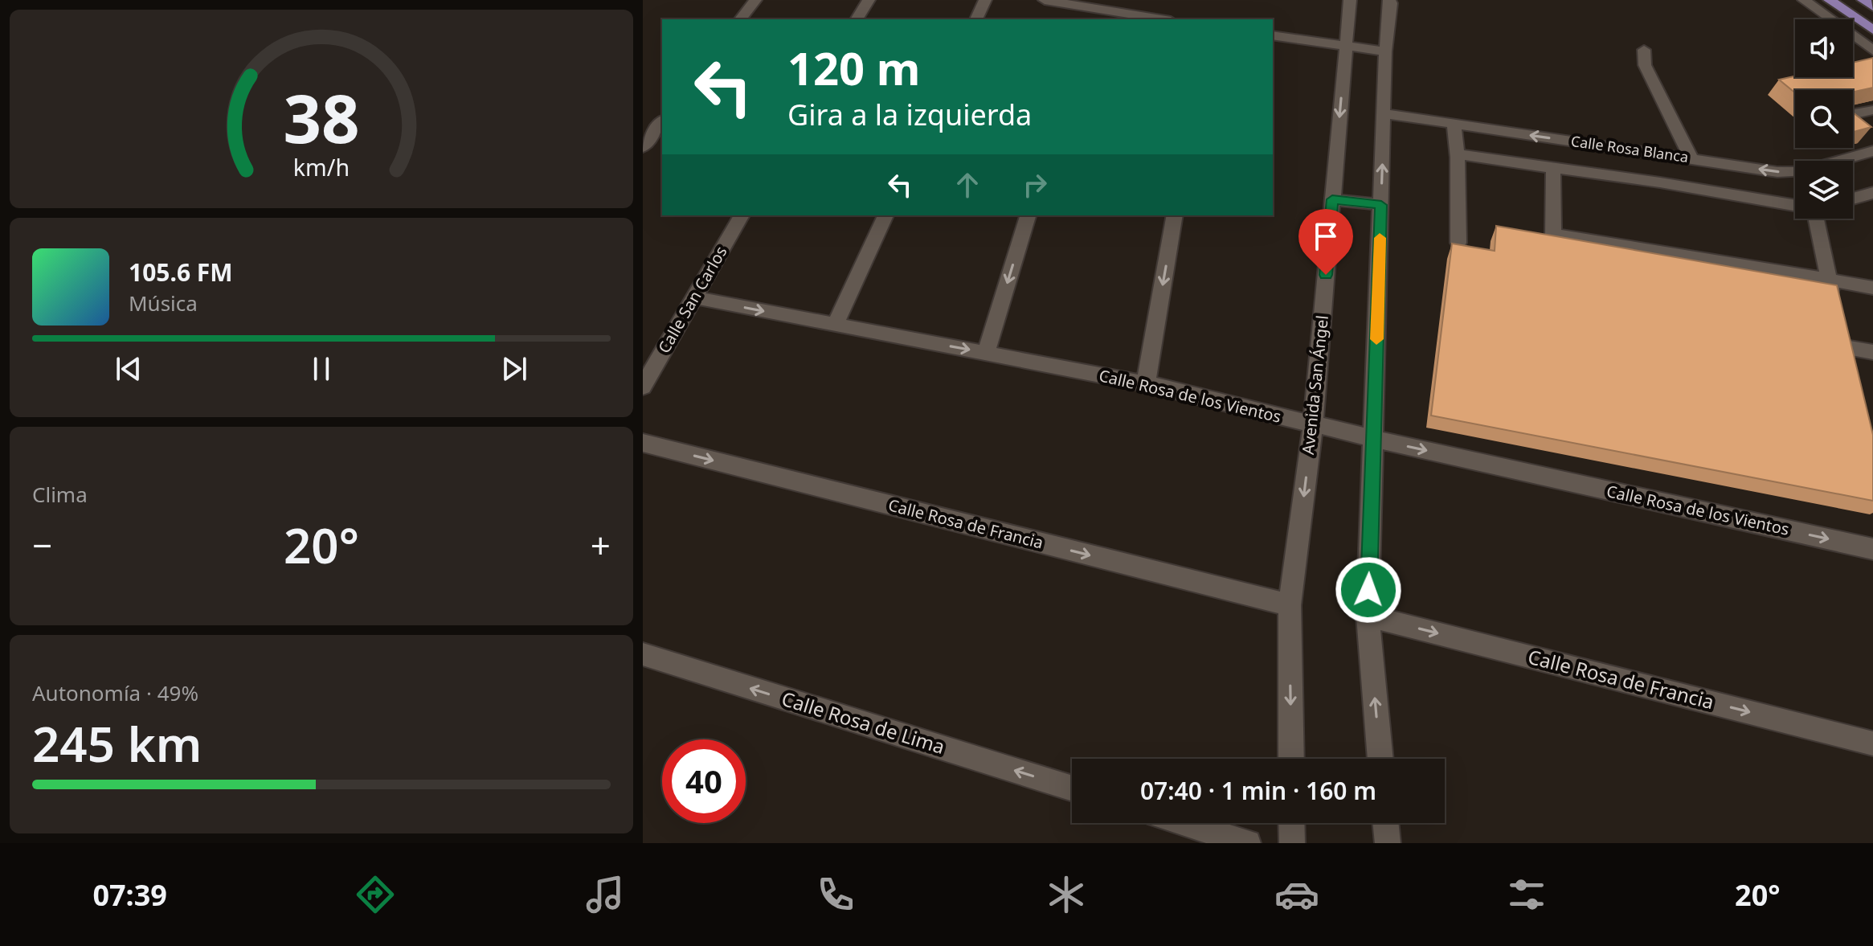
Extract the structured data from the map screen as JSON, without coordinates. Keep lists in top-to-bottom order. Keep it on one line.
{"streets":{"street":["Calle Rosa Blanca","Calle San Carlos","Avenida San Ángel","Calle Rosa de los Vientos","Calle Rosa de Francia","Calle Rosa de Lima"]},"crossings":[["Calle San Carlos","Calle Rosa de los Vientos"],["Avenida San Ángel","Calle Rosa de los Vientos"],["Avenida San Ángel","Calle Rosa de Francia"]],"one_way":["Calle Rosa de los Vientos","Calle Rosa de Francia","Calle Rosa de Lima"],"page":{"turn":["120 m","Gira a la izquierda"],"song":["105.6 FM","Música"],"tile":["Clima",["Autonomía · 49%","245 km"]],"heat":["−","20°","+"],"limit":"40","trip":"07:40 · 1 min · 160 m","tabs":["07:39","20°"],"gauge":["38","km/h"]}}
